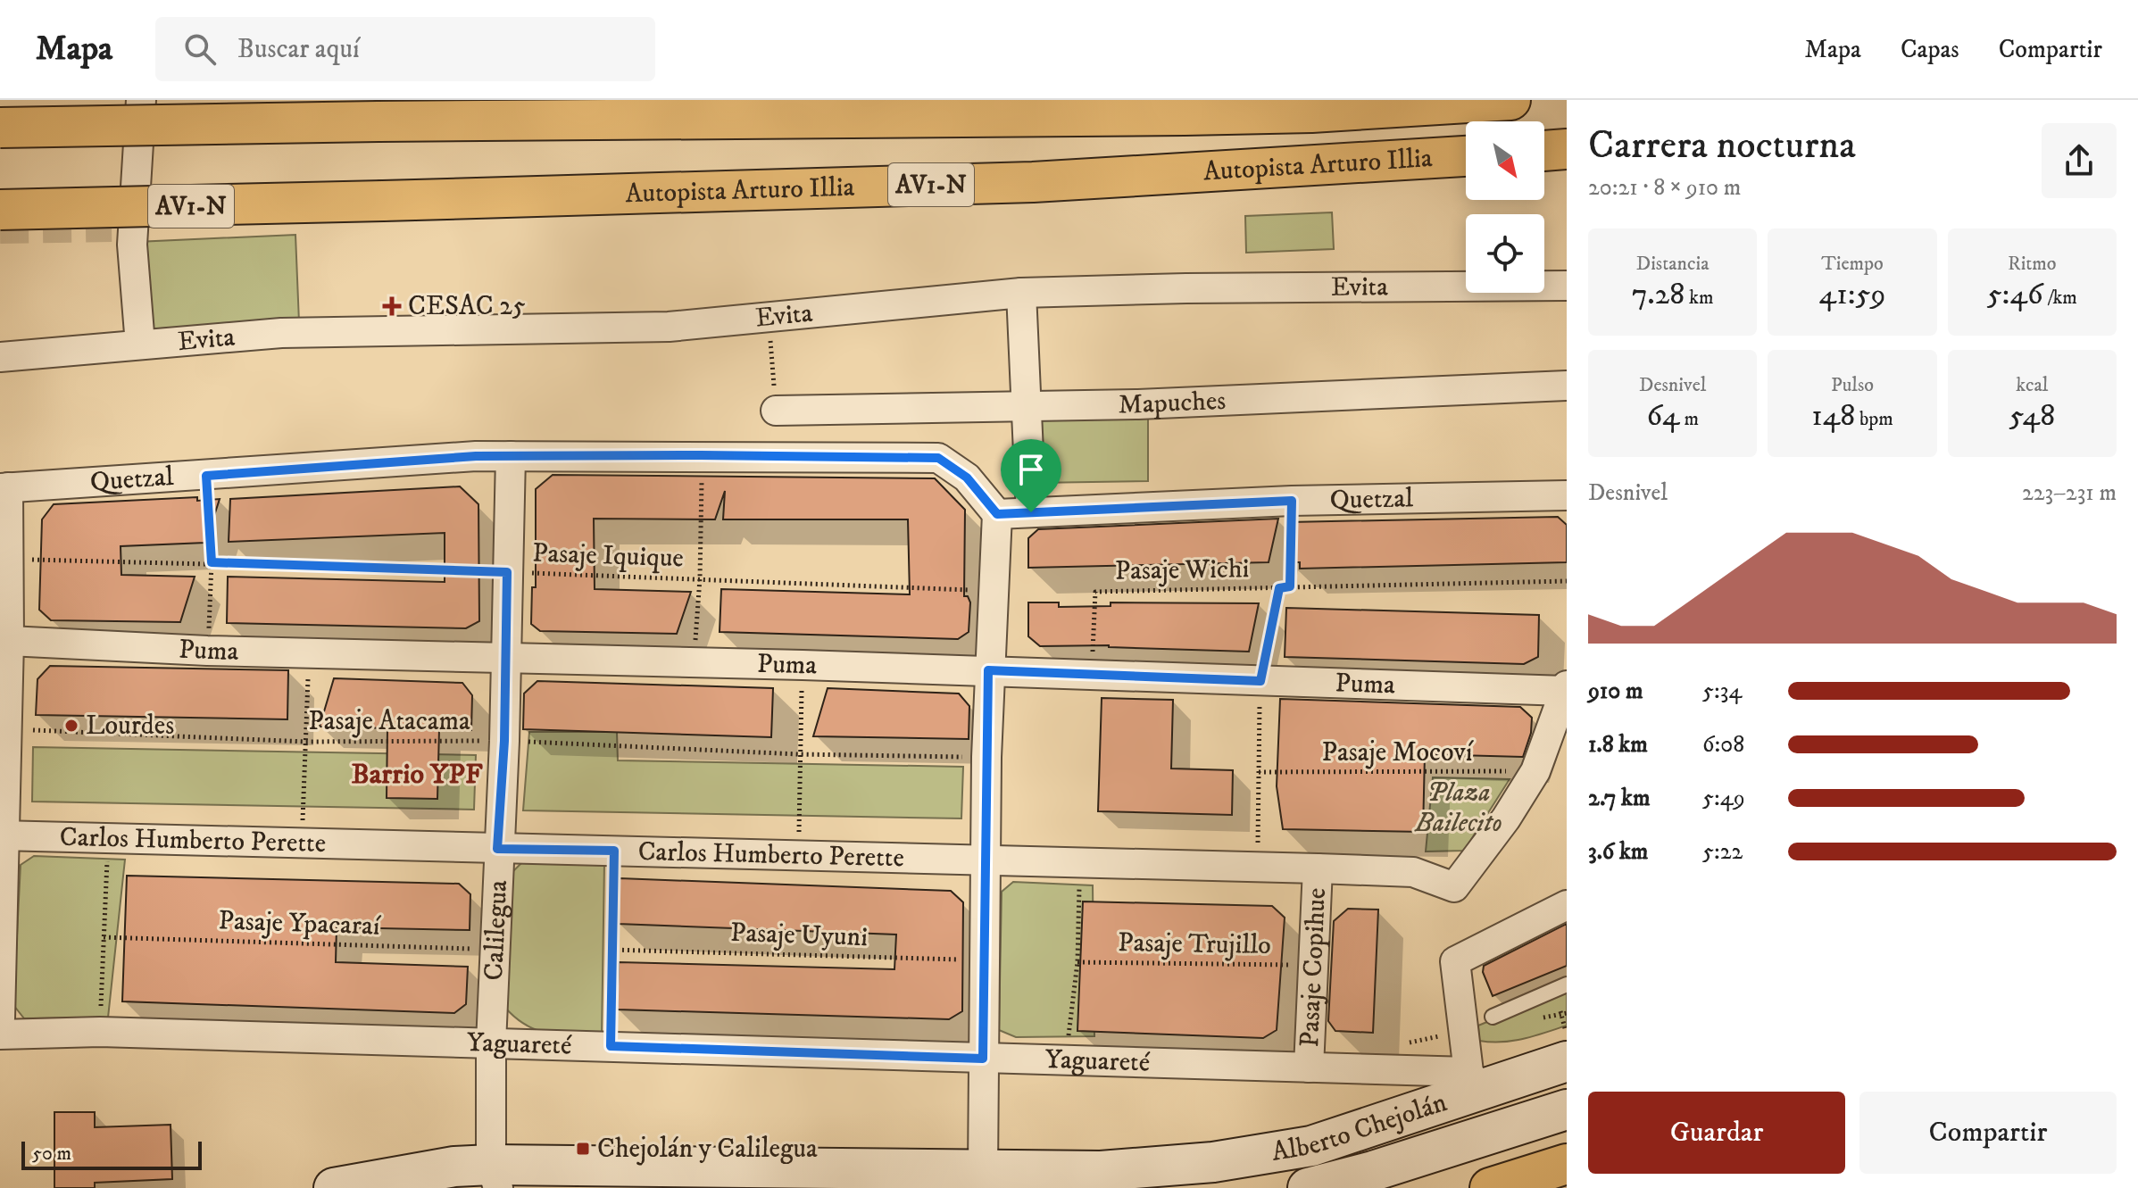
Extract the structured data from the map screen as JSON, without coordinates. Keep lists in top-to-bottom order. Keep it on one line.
{"streets":{"highway":["Autopista Arturo Illia","AV1-N"],"street":["Evita","Mapuches","Quetzal","Puma","Carlos Humberto Perette","Calilegua","Pasaje Copihue","Yaguareté","Alberto Chejolán"],"path":["Pasaje Iquique","Pasaje Wichi","Pasaje Atacama","Pasaje Mocoví","Pasaje Ypacaraí","Pasaje Uyuni","Pasaje Trujillo"]},"crossings":[["Quetzal","Calilegua"],["Pasaje Iquique","Calilegua"],["Pasaje Wichi","Puma"],["Puma","Calilegua"],["Pasaje Atacama","Calilegua"],["Pasaje Mocoví","Carlos Humberto Perette"],["Carlos Humberto Perette","Calilegua"],["Carlos Humberto Perette","Pasaje Copihue"],["Pasaje Ypacaraí","Calilegua"],["Calilegua","Yaguareté"],["Calilegua","Alberto Chejolán"],["Pasaje Trujillo","Pasaje Copihue"],["Pasaje Copihue","Yaguareté"],["Yaguareté","Alberto Chejolán"]],"districts":["Barrio YPF"],"parks":["Plaza Bailecito"],"places":{"health":["CESAC 25"],"other":["Lourdes"],"transit":["Chejolán y Calilegua"]},"scale_bar":"50 m","north":"bottom right","page":{"header":"Mapa","search":"Buscar aquí","nav":["Mapa","Capas","Compartir"],"heading":["Carrera nocturna","20:21 · 8 × 910 m"],"stats":[["Distancia","7.28 km"],["Tiempo","41:59"],["Ritmo","5:46 /km"],["Desnivel","64 m"],["Pulso","148 bpm"],["kcal","548"]],"chart":["Desnivel","223–231 m"],"list":[{"name":"910 m","note":"5:34"},{"name":"1.8 km","note":"6:08"},{"name":"2.7 km","note":"5:49"},{"name":"3.6 km","note":"5:22"}],"buttons":["Guardar","Compartir"],"scale":"50 m"}}
